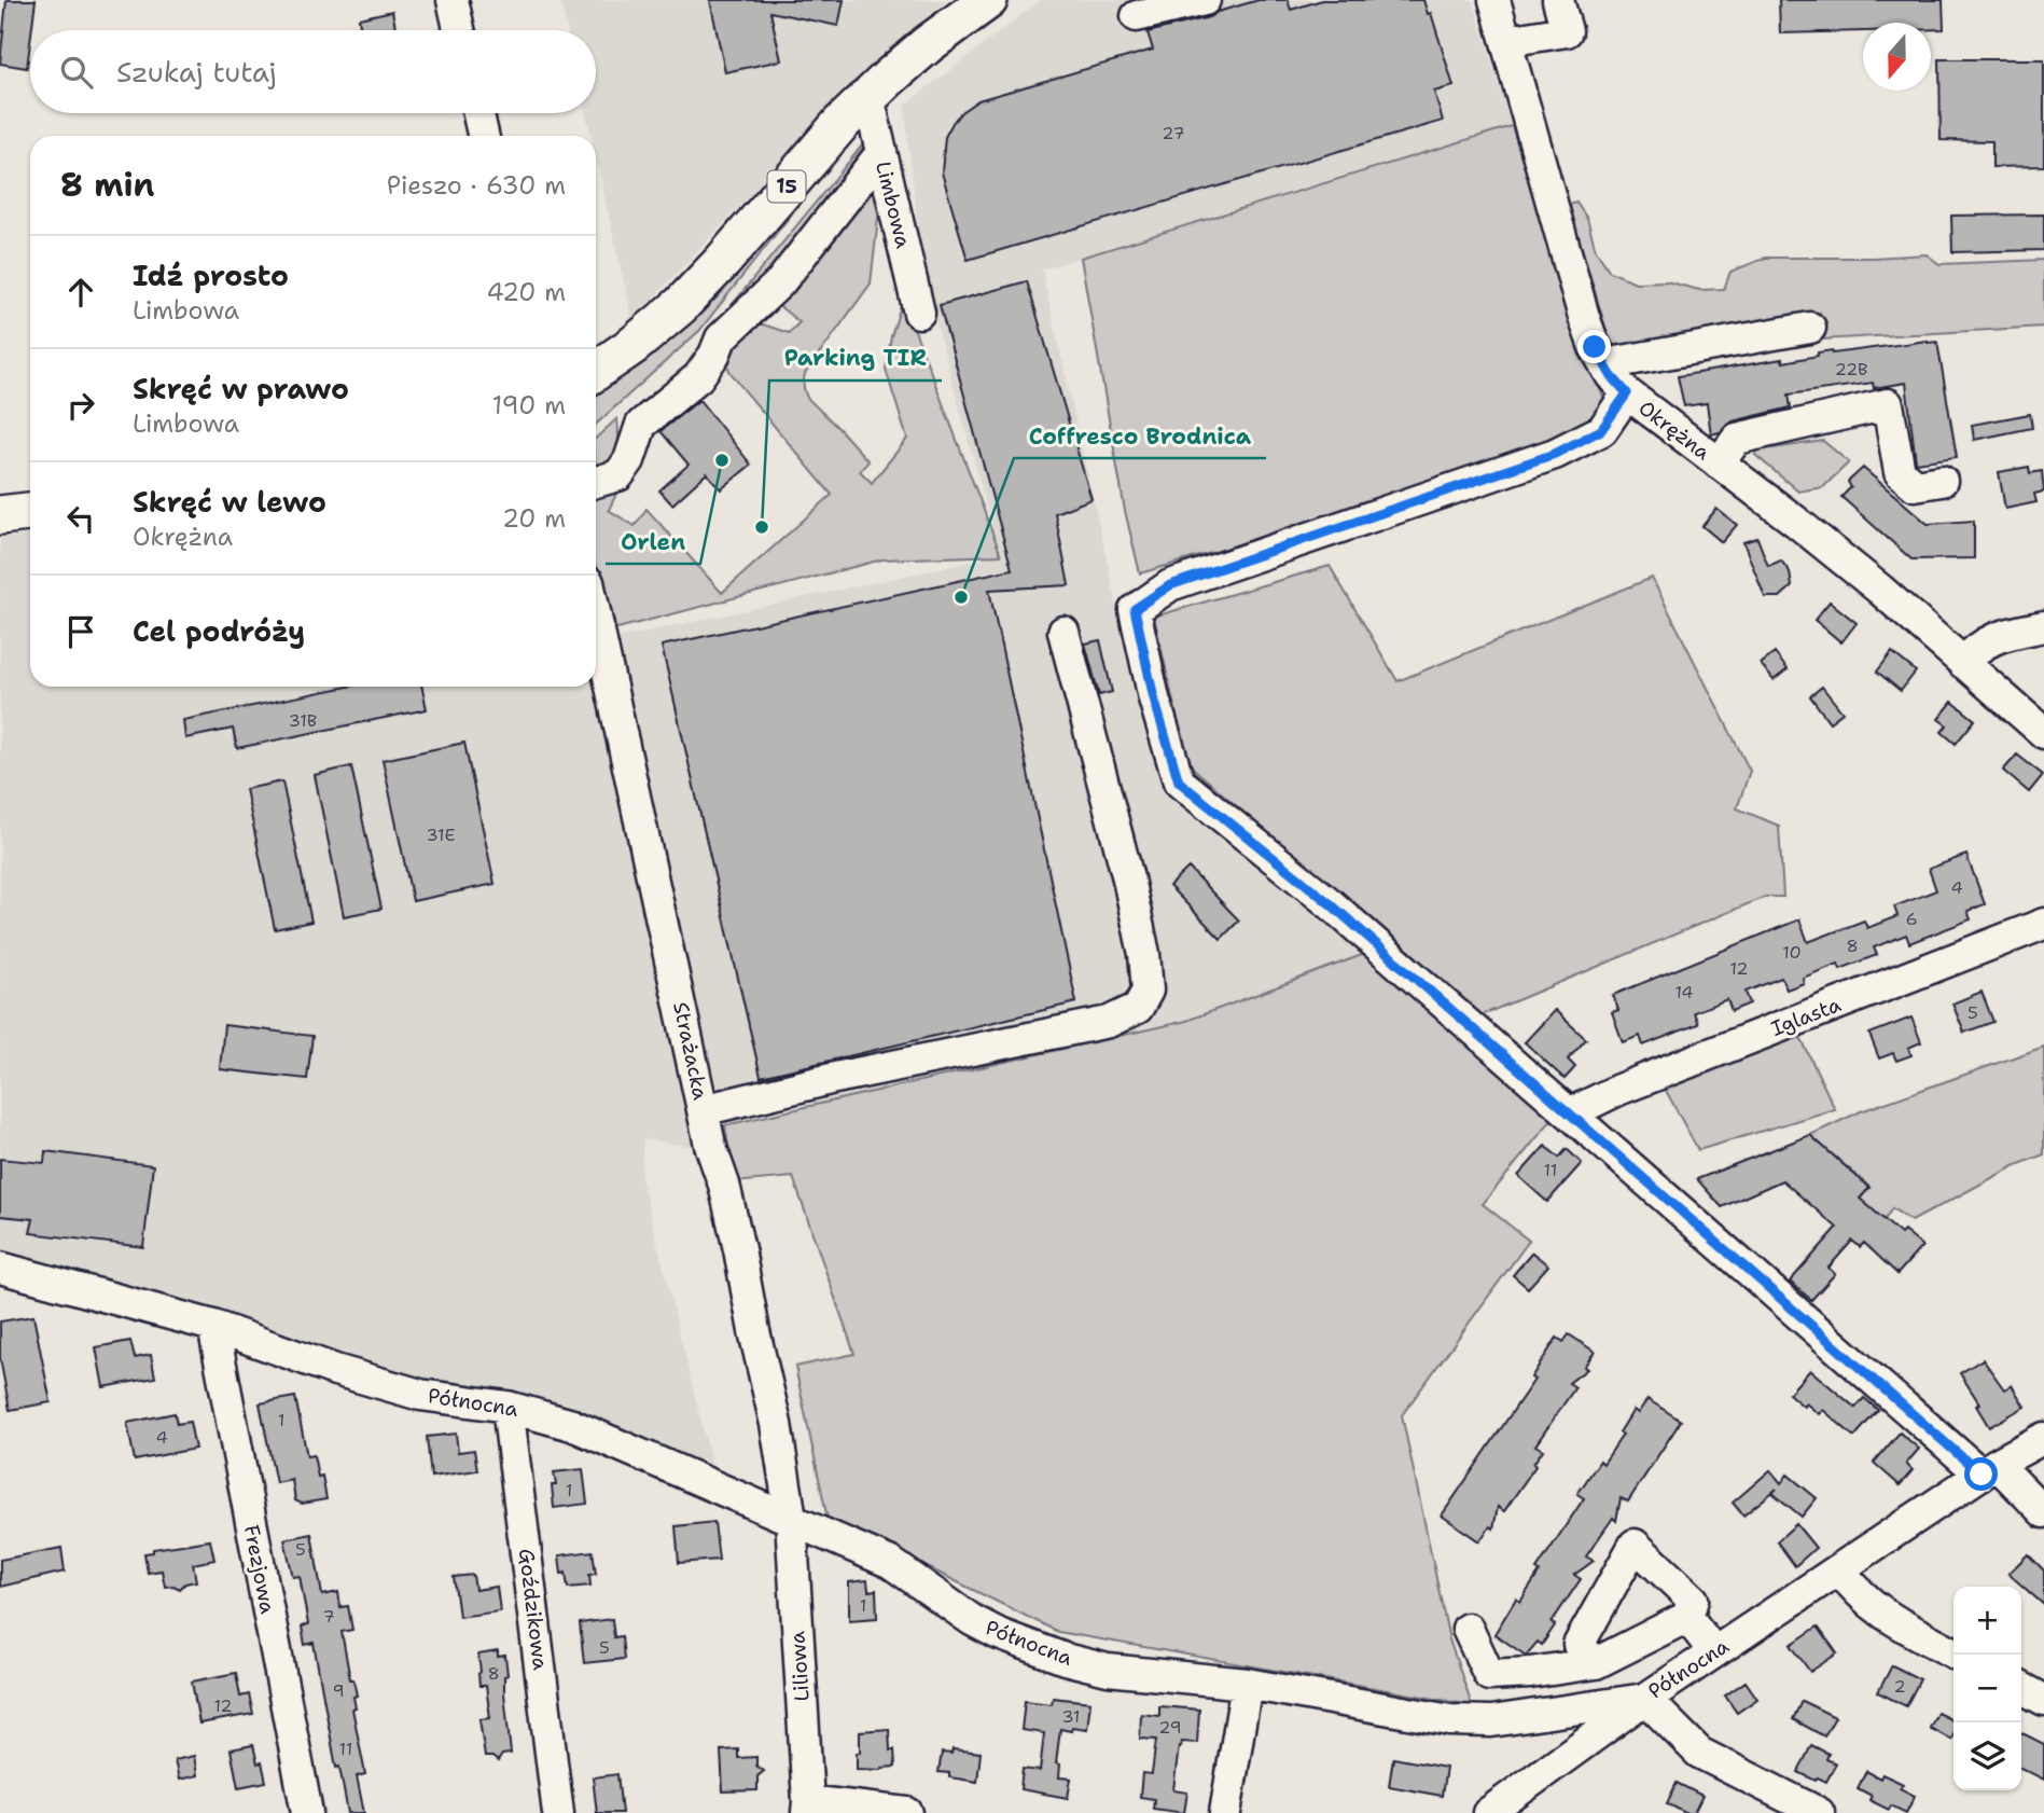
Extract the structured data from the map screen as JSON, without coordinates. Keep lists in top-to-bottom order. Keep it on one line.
{"streets":{"main road":["15"],"street":["Limbowa","Okrężna","Iglasta","Strażacka","Północna","Frezjowa","Goździkowa","Liliowa"]},"crossings":[["15","Limbowa"],["Strażacka","Północna"],["Strażacka","Liliowa"],["Północna","Frezjowa"],["Północna","Goździkowa"],["Północna","Liliowa"]],"places":["Orlen","Parking TIR","Coffresco Brodnica"],"house_numbers":["27","22B","31B","31E","4","6","8","10","12","14","5","11","1","4","1","5","1","7","5","8","2","9","12","31","29","11"],"north":"bottom","page":{"search":"Szukaj tutaj","heading":["8 min","Pieszo · 630 m"],"list":[["Idź prosto","Limbowa","420 m"],["Skręć w prawo","Limbowa","190 m"],["Skręć w lewo","Okrężna","20 m"],"Cel podróży"],"map_buttons":["+","−"]}}
